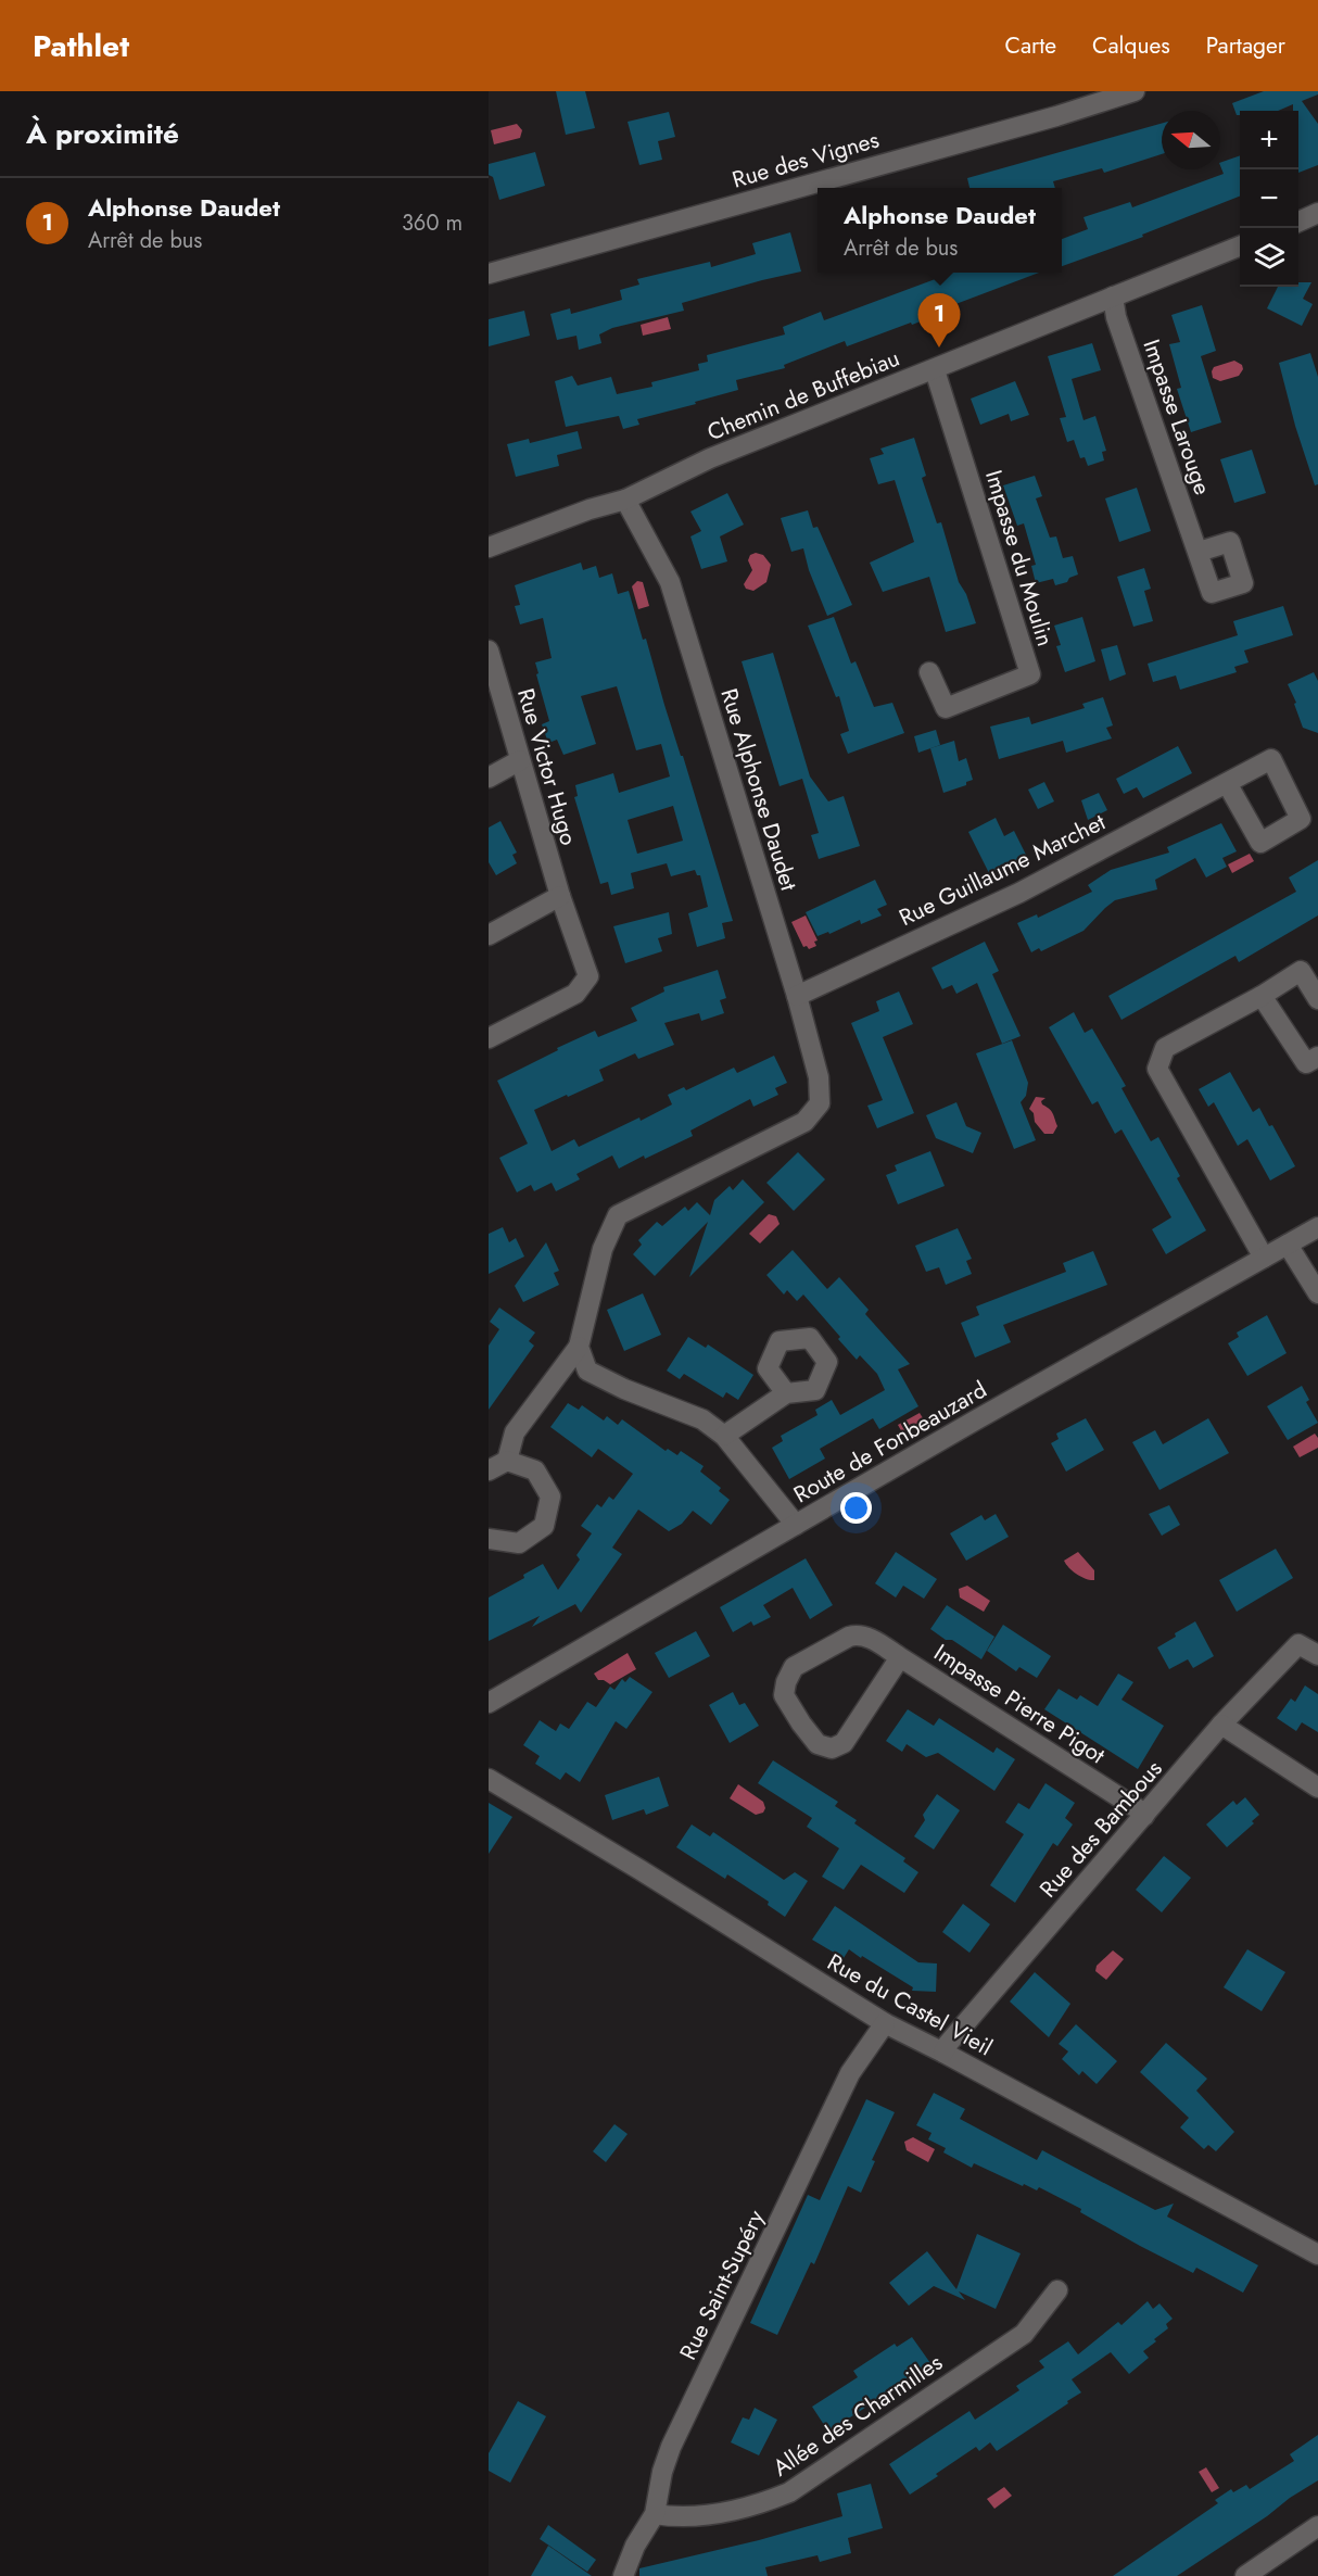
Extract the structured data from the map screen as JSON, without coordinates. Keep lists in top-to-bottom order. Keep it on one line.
{"streets":{"street":["Rue des Vignes","Chemin de Buffebiau","Impasse Larouge","Impasse du Moulin","Rue Victor Hugo","Rue Alphonse Daudet","Rue Guillaume Marchet","Route de Fonbeauzard","Impasse Pierre Pigot","Rue des Bambous","Rue du Castel Vieil","Rue Saint-Supéry","Allée des Charmilles"]},"crossings":[["Chemin de Buffebiau","Impasse Larouge"],["Chemin de Buffebiau","Impasse du Moulin"],["Chemin de Buffebiau","Rue Alphonse Daudet"],["Rue Alphonse Daudet","Rue Guillaume Marchet"],["Impasse Pierre Pigot","Rue des Bambous"],["Rue des Bambous","Rue du Castel Vieil"],["Rue du Castel Vieil","Rue Saint-Supéry"],["Rue Saint-Supéry","Allée des Charmilles"]],"north":"left","page":{"header":"Pathlet","nav":["Carte","Calques","Partager"],"heading":"À proximité","map_buttons":["+","−"],"list":[{"mark":"1","name":"Alphonse Daudet","note":"Arrêt de bus","value":"360 m"}],"popup":["Alphonse Daudet","Arrêt de bus"],"pins":"1"}}
